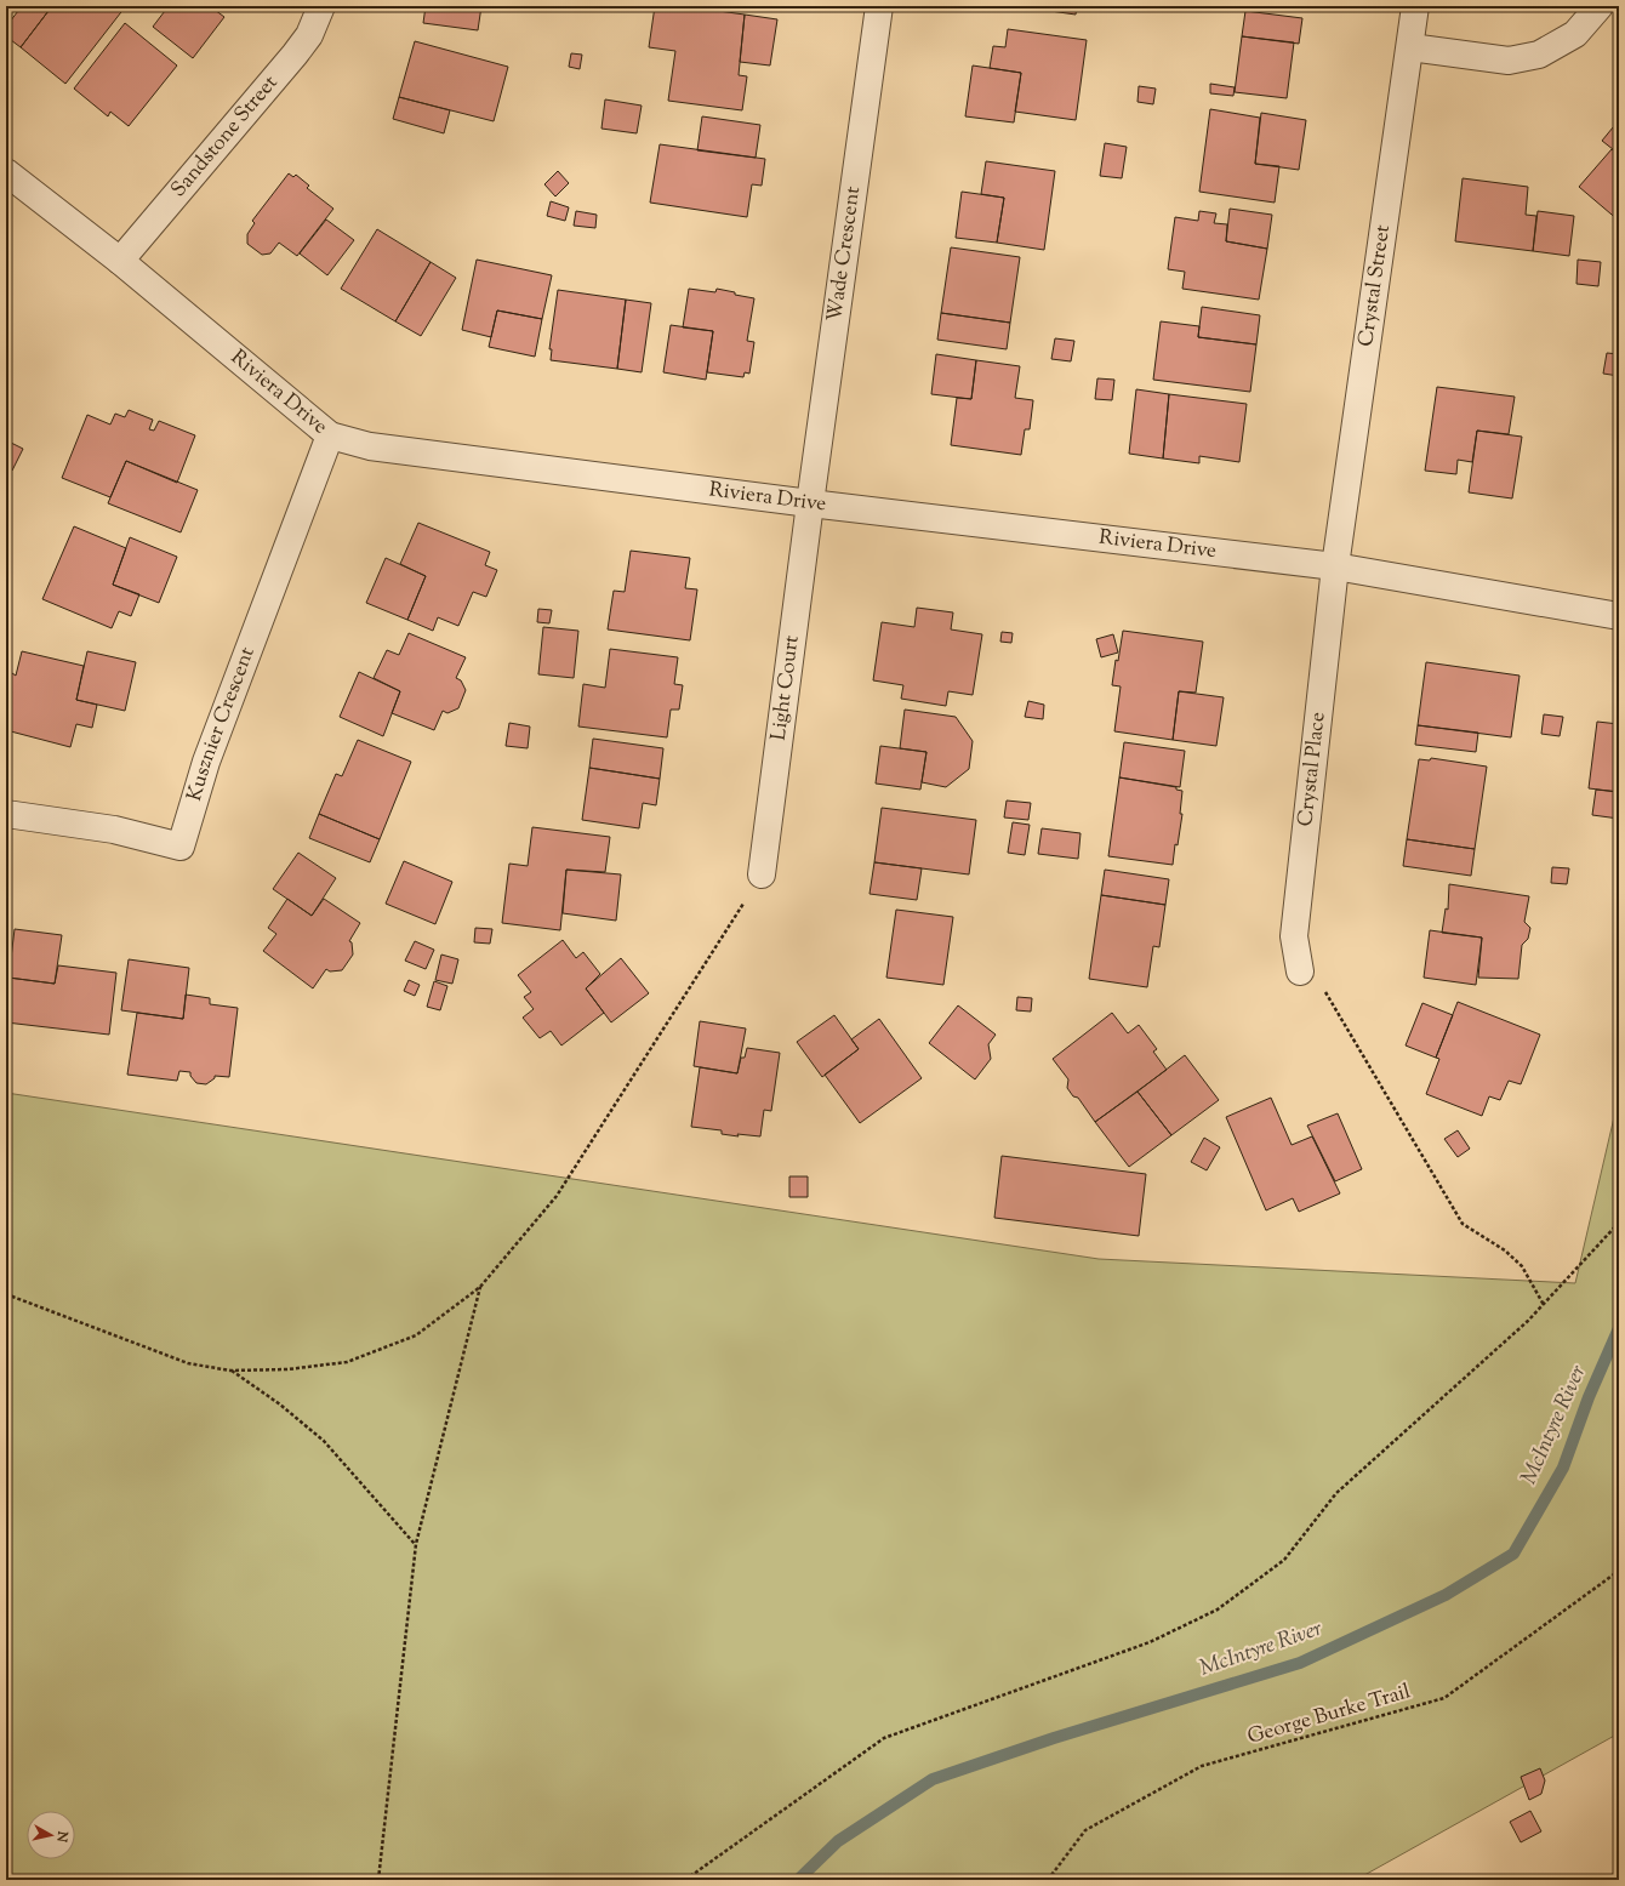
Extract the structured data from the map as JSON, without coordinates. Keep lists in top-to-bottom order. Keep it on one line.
{"streets":{"street":["Sandstone Street","Wade Crescent","Crystal Street","Riviera Drive","Light Court","Kusznier Crescent","Crystal Place"],"path":["George Burke Trail"]},"crossings":[["Sandstone Street","Riviera Drive"],["Wade Crescent","Riviera Drive"],["Wade Crescent","Light Court"],["Crystal Street","Riviera Drive"],["Crystal Street","Crystal Place"],["Riviera Drive","Light Court"],["Riviera Drive","Kusznier Crescent"],["Riviera Drive","Crystal Place"]],"water":["McIntyre River"],"north":"right"}
